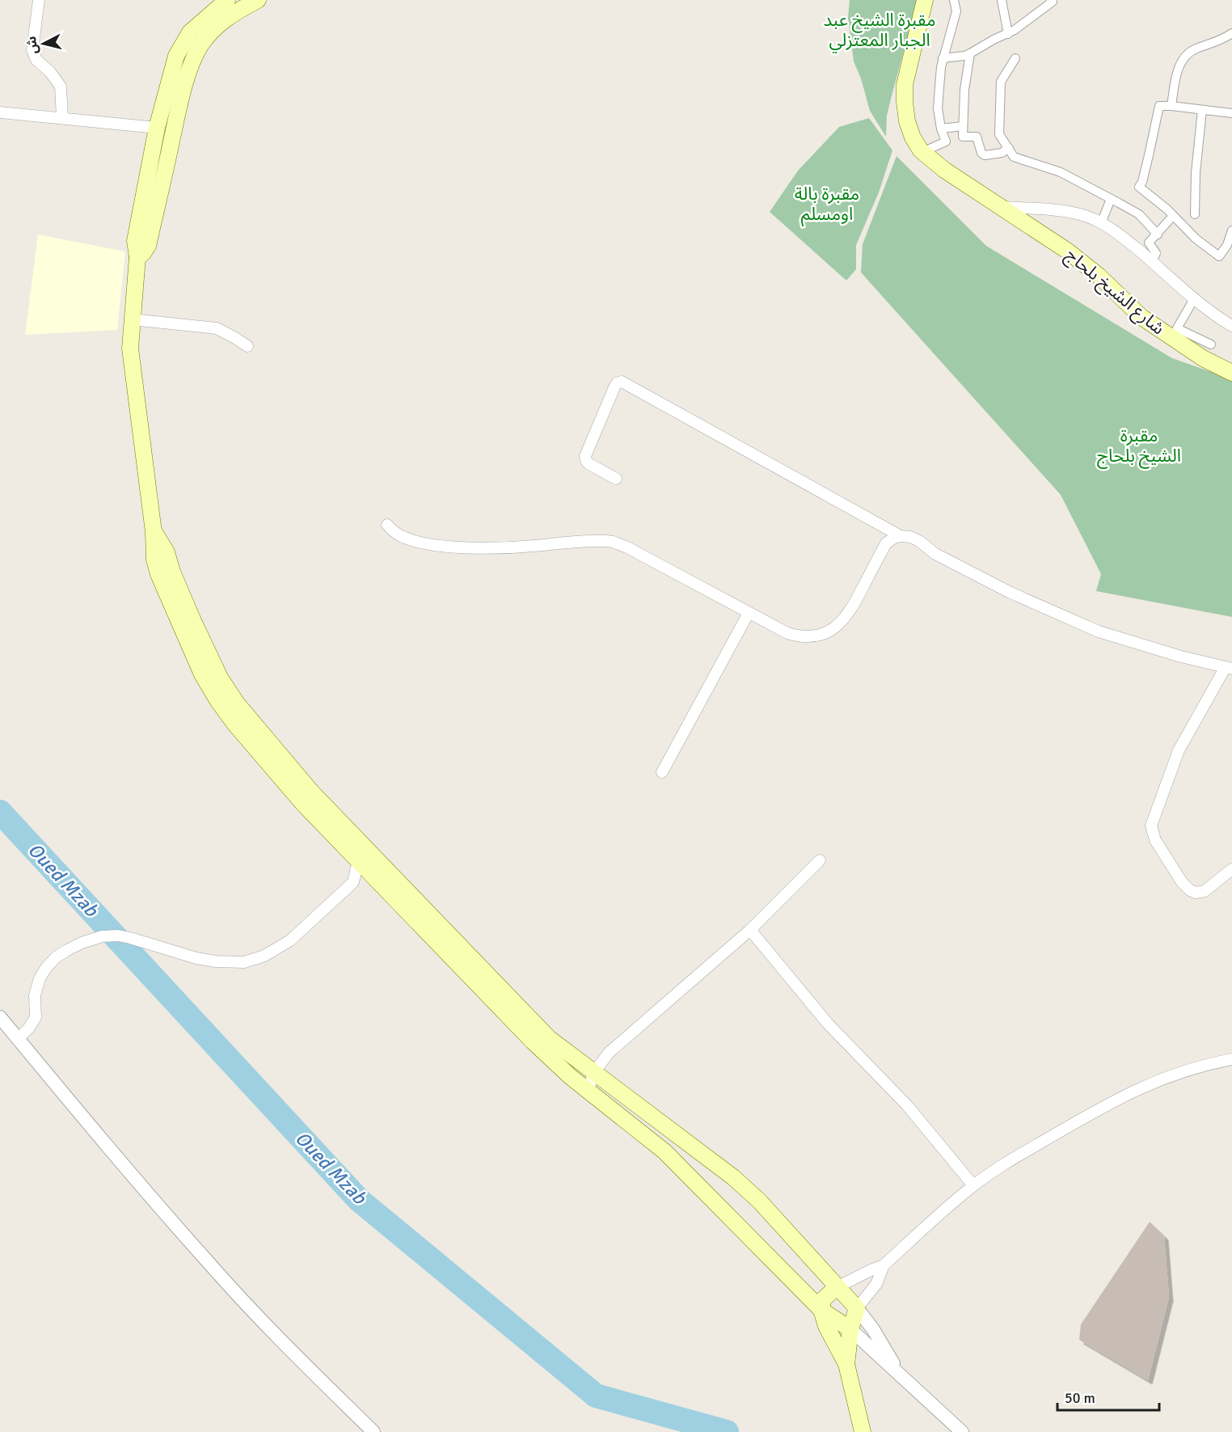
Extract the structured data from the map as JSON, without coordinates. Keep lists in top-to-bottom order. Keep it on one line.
{"streets":{"main road":["شارع الشيخ بلحاج"]},"water":["Oued Mzab"],"parks":["مقبرة الشيخ عبد الجبار المعتزلي","مقبرة بالة اومسلم","مقبرة الشيخ بلحاج"],"scale_bar":"50 m","north":"left"}
